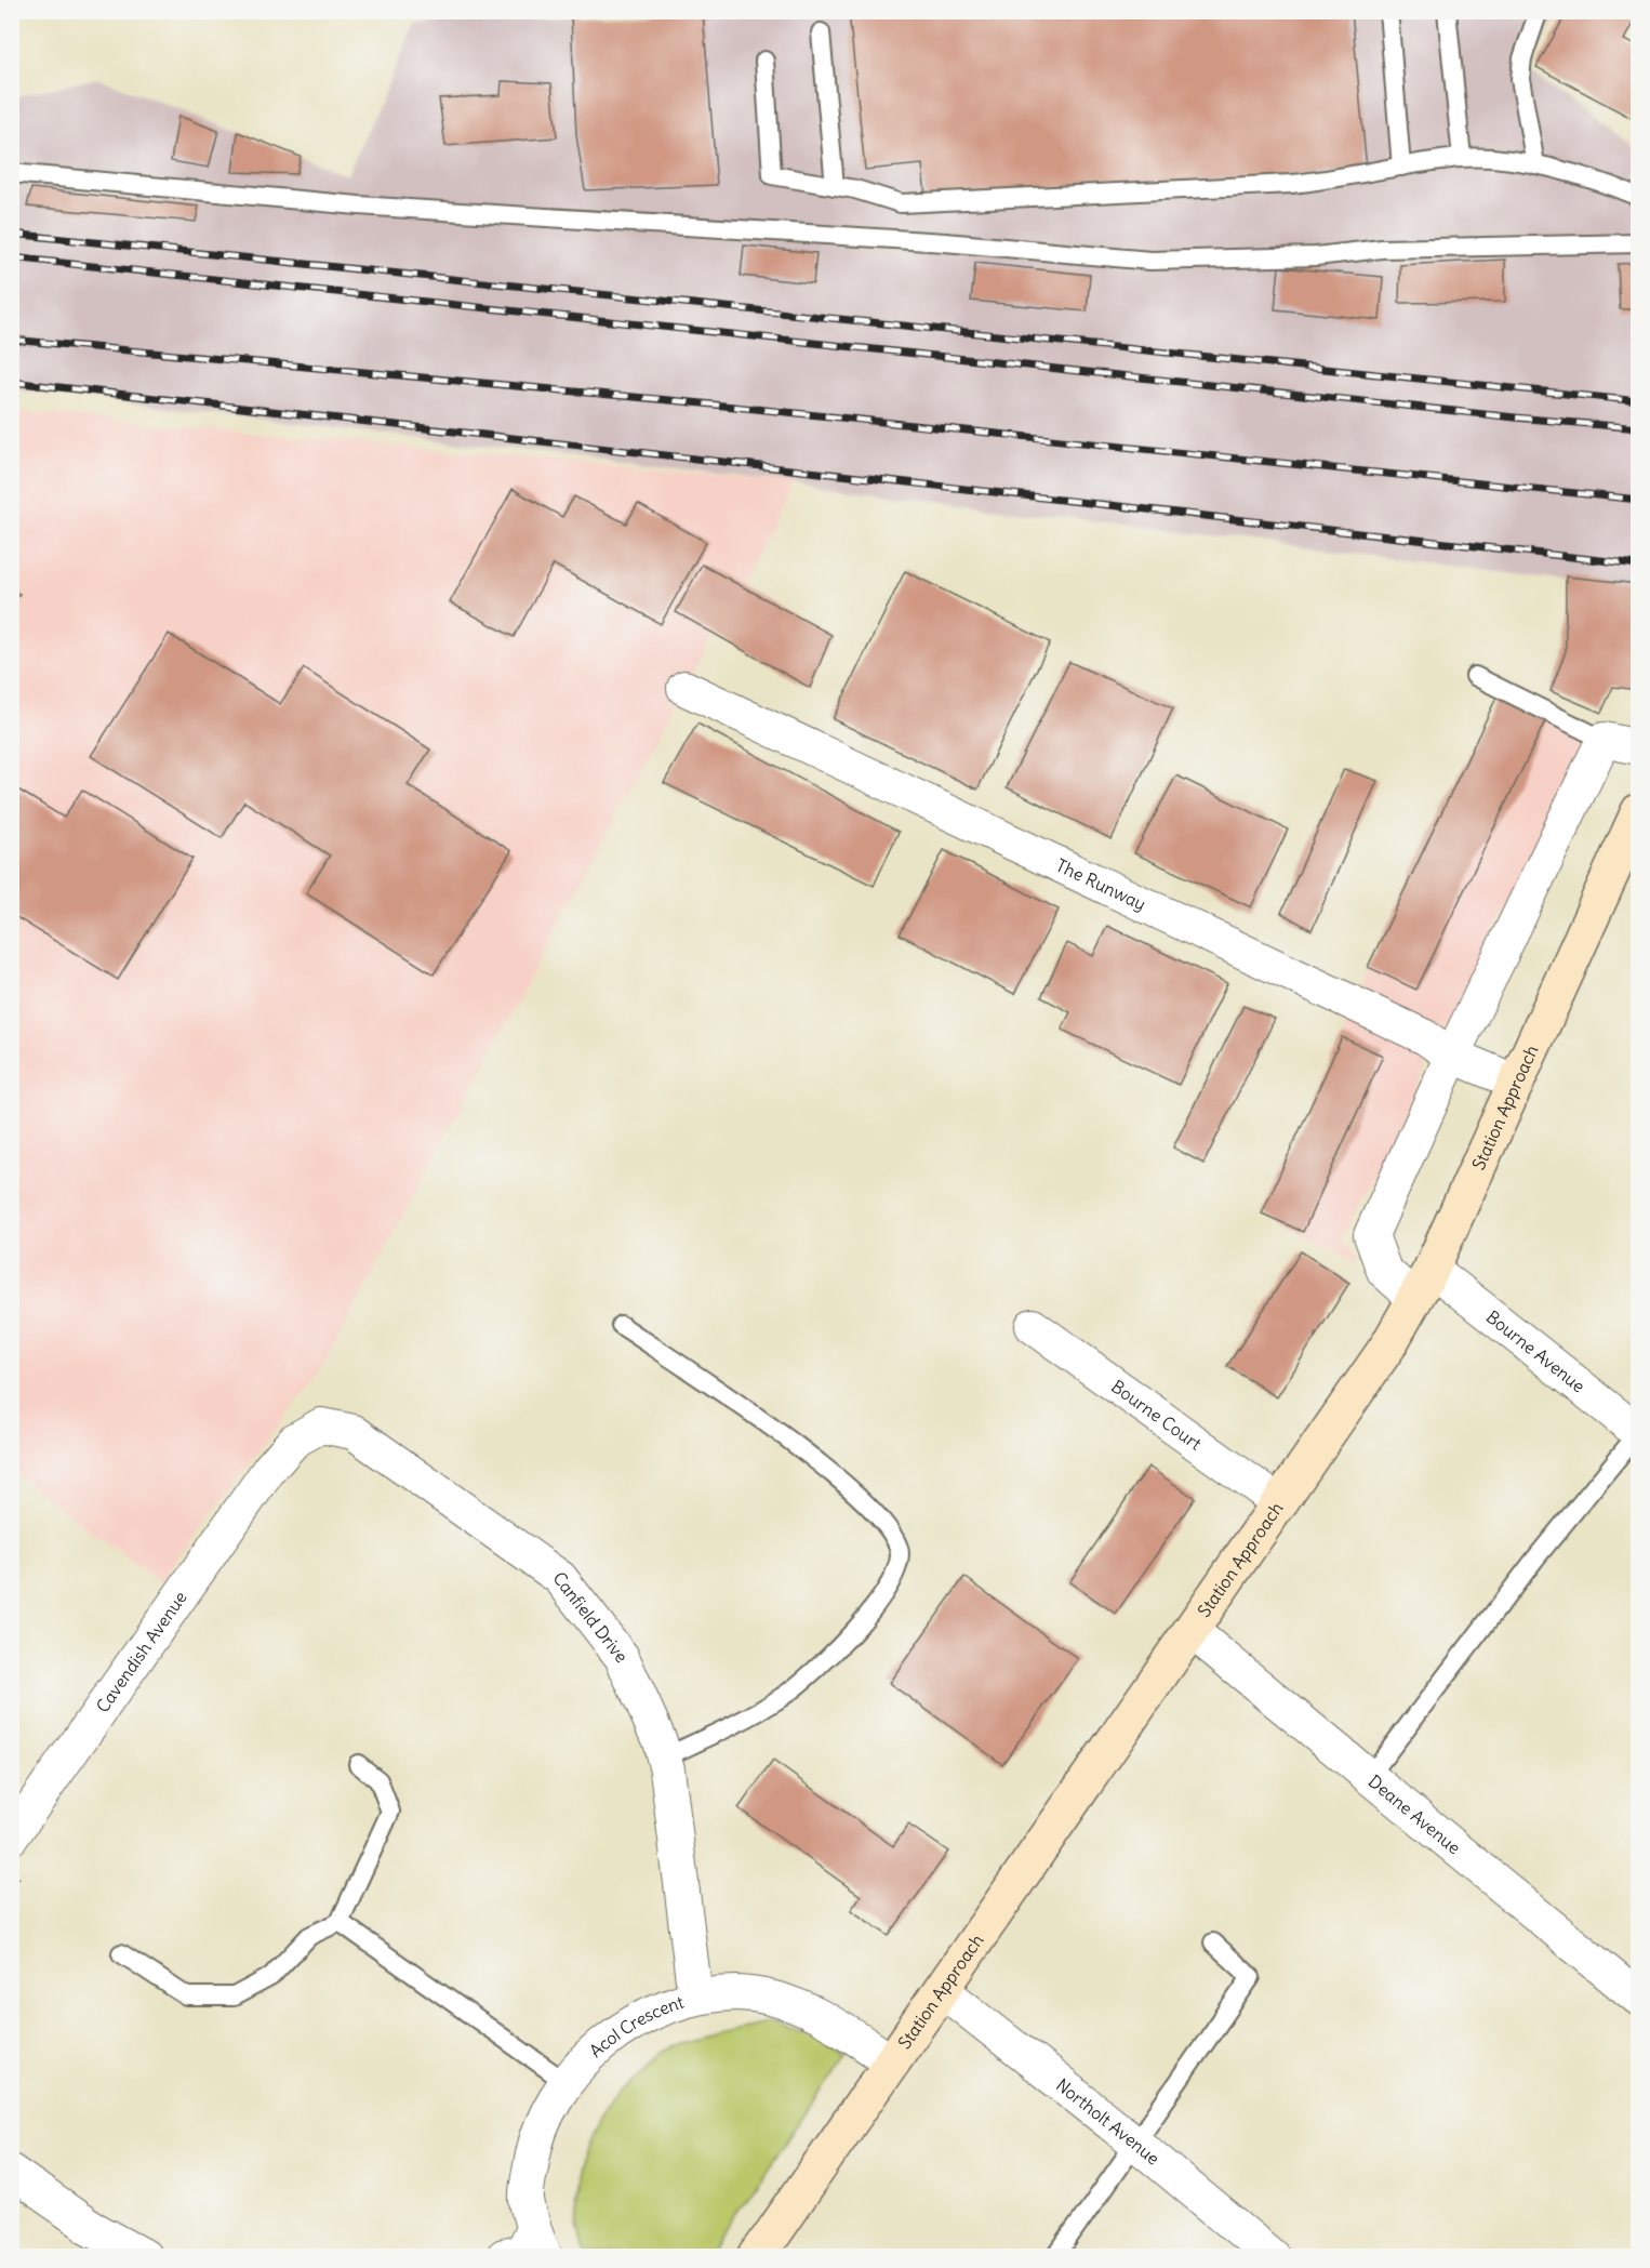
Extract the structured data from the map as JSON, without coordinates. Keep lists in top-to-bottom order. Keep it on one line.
{"streets":{"street":["The Runway","Station Approach","Bourne Avenue","Bourne Court","Canfield Drive","Cavendish Avenue","Deane Avenue","Acol Crescent","Northolt Avenue"]},"crossings":[["The Runway","Station Approach"],["The Runway","Bourne Avenue"],["Station Approach","Bourne Avenue"],["Station Approach","Bourne Court"],["Station Approach","Deane Avenue"],["Station Approach","Acol Crescent"],["Station Approach","Northolt Avenue"],["Canfield Drive","Cavendish Avenue"],["Canfield Drive","Acol Crescent"]]}
